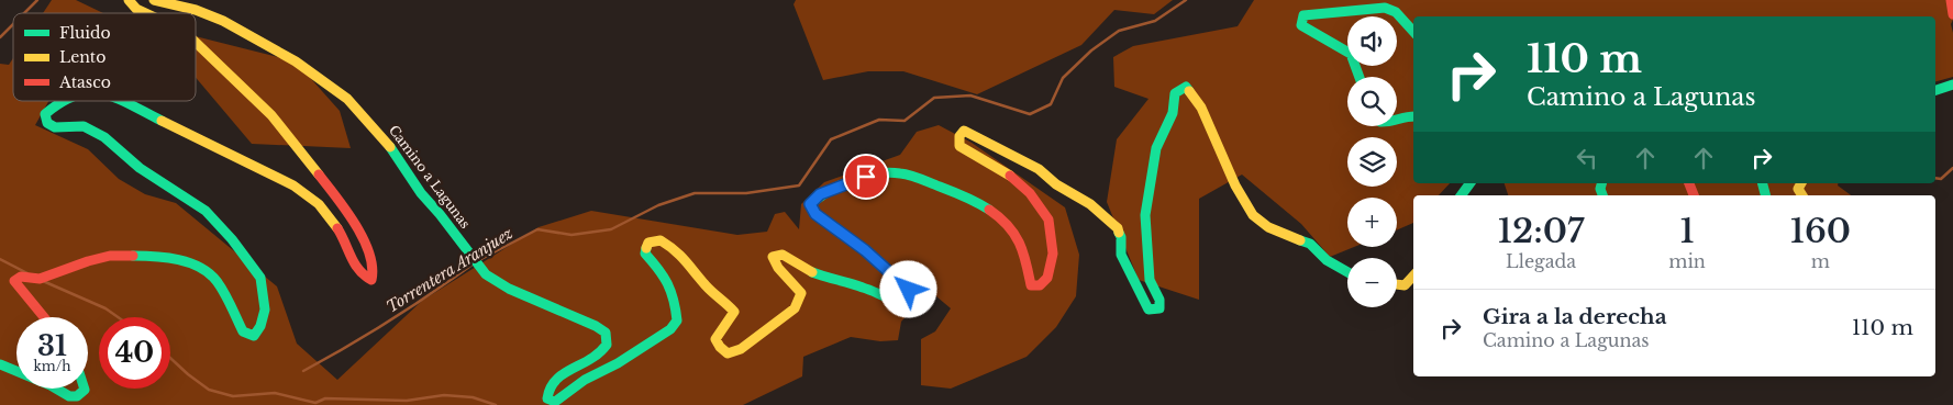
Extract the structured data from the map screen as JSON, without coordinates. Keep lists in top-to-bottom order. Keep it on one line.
{"streets":{"street":["Camino a Lagunas"]},"water":["Torrentera Aranjuez"],"legend":["Fluido","Lento","Atasco"],"page":{"map_buttons":["+","−"],"turn":["110 m","Camino a Lagunas"],"eta":["12:07","Llegada","1","min","160","m"],"list":[{"name":"Gira a la derecha","note":"Camino a Lagunas","value":"110 m"}],"speed":"31 km/h","limit":"40"}}
